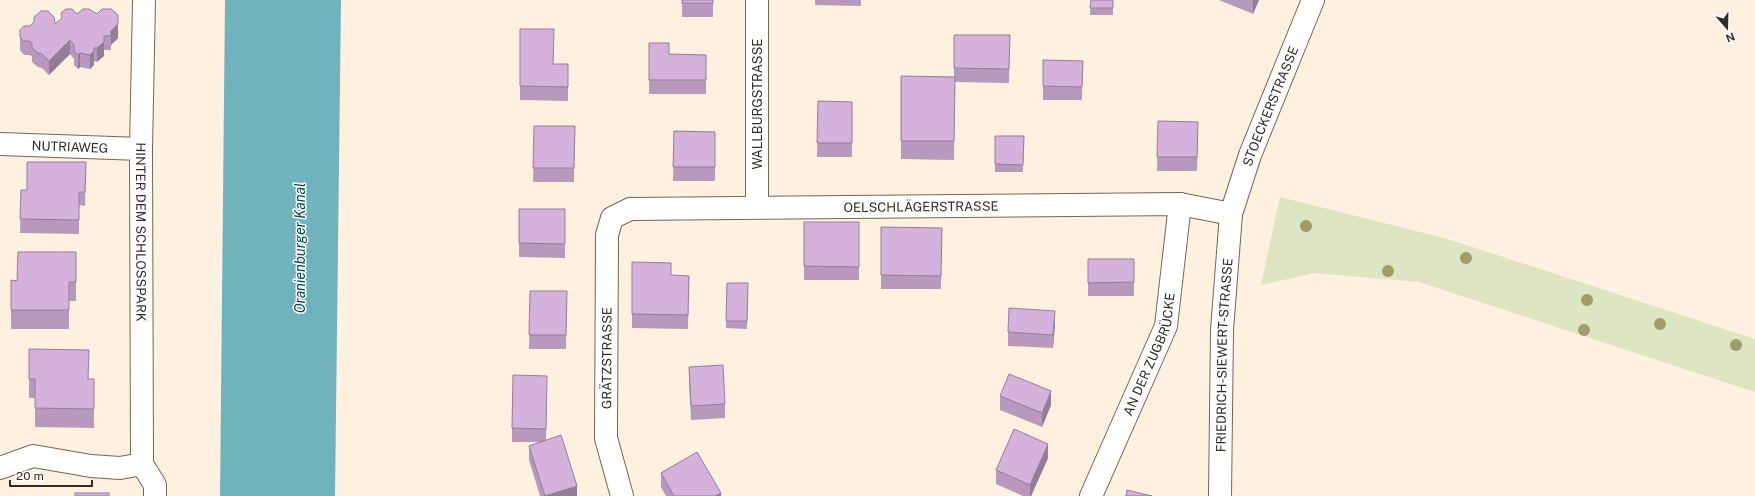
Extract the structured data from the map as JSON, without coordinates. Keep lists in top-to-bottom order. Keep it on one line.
{"streets":{"street":["WALLBURGSTRASSE","STOECKERSTRASSE","NUTRIAWEG","OELSCHLÄGERSTRASSE","HINTER DEM SCHLOSSPARK","AN DER ZUGBRÜCKE","FRIEDRICH-SIEWERT-STRASSE","GRÄTZSTRASSE"]},"crossings":[["WALLBURGSTRASSE","OELSCHLÄGERSTRASSE"],["STOECKERSTRASSE","OELSCHLÄGERSTRASSE"],["STOECKERSTRASSE","FRIEDRICH-SIEWERT-STRASSE"],["NUTRIAWEG","HINTER DEM SCHLOSSPARK"],["OELSCHLÄGERSTRASSE","AN DER ZUGBRÜCKE"],["OELSCHLÄGERSTRASSE","FRIEDRICH-SIEWERT-STRASSE"],["OELSCHLÄGERSTRASSE","GRÄTZSTRASSE"]],"water":["Oranienburger Kanal"],"scale_bar":"20 m","north":"bottom"}
